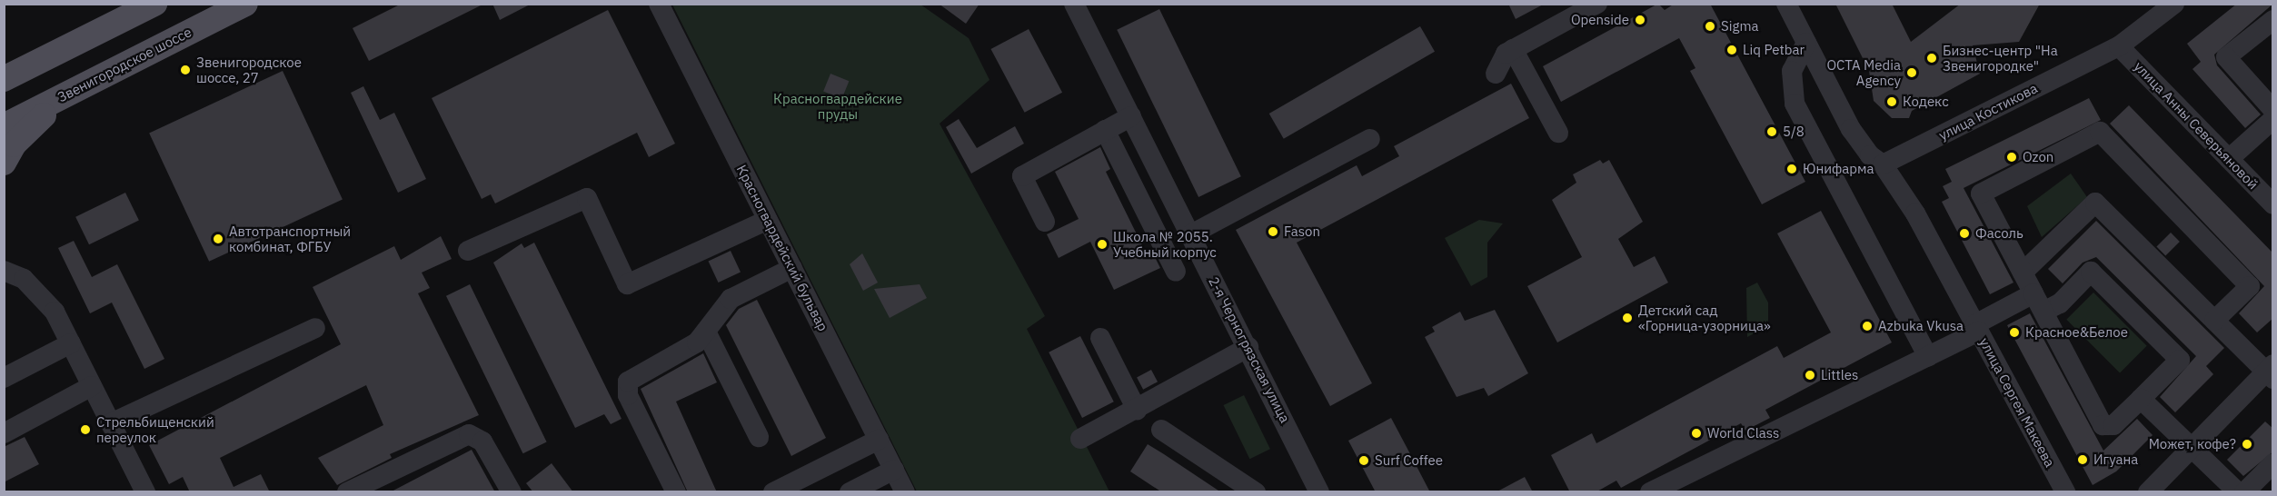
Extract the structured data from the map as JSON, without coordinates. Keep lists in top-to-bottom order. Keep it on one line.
{"streets":{"main road":["Звенигородское шоссе"],"street":["улица Костикова","улица Анны Северьяновой","Красногвардейский бульвар","2-я Черногрязская улица","улица Сергея Макеева"]},"crossings":[["улица Костикова","улица Анны Северьяновой"],["улица Костикова","улица Сергея Макеева"]],"parks":["Красногвардейские пруды"],"places":["Openside","Sigma","Liq Petbar","Бизнес-центр \"На Звенигородке\"","Звенигородское шоссе, 27","OCTA Media Agency","Кодекс","5/8","Ozon","Юнифарма","Fason","Фасоль","Автотранспортный комбинат, ФГБУ","Школа № 2055. Учебный корпус","Детский сад «Горница-узорница»","Azbuka Vkusa","Красное&Белое","Littles","Стрельбищенский переулок","World Class","Может, кофе?","Игуана","Surf Coffee"]}
